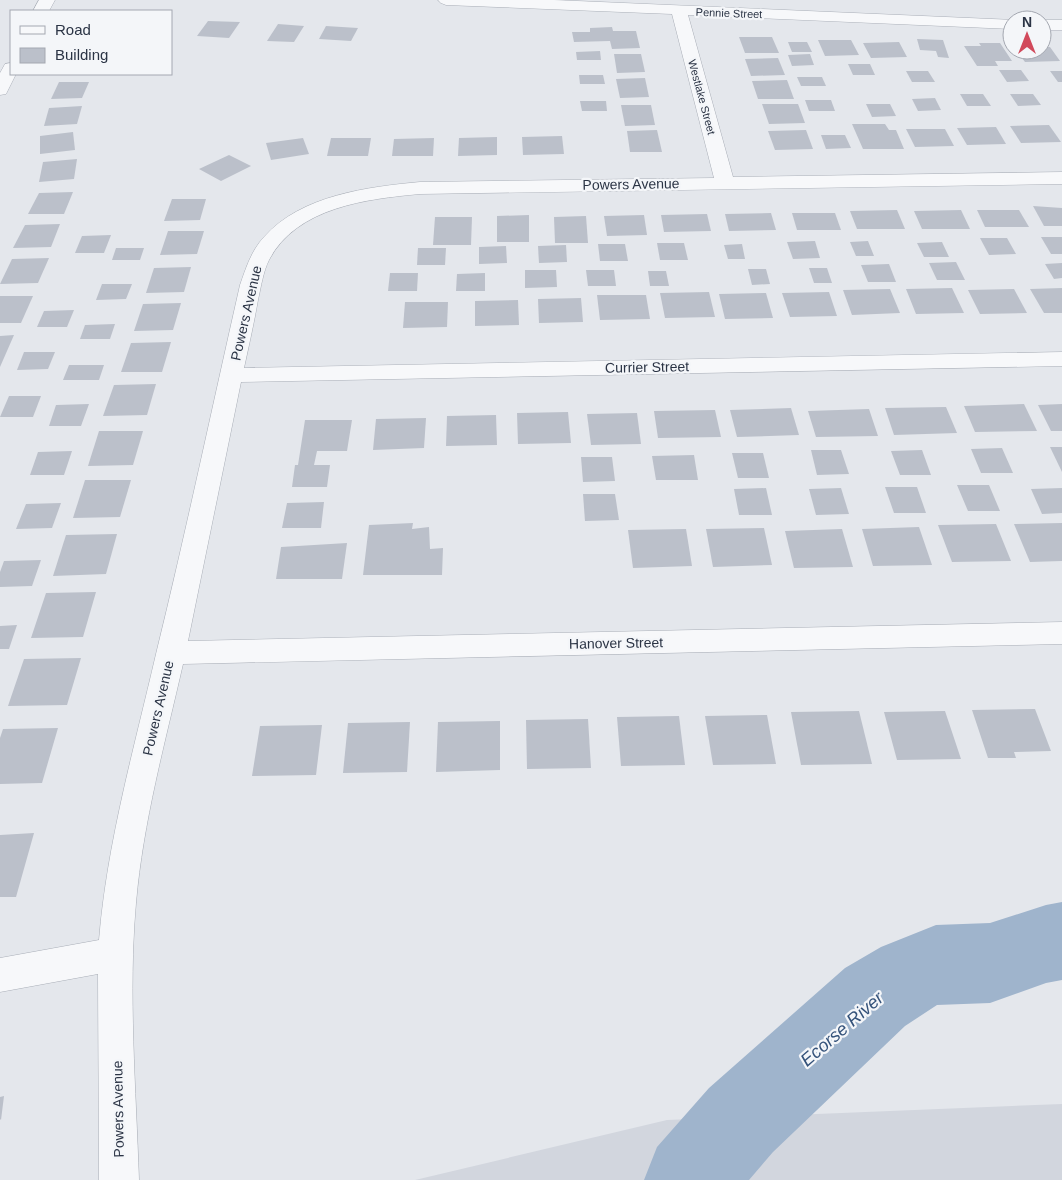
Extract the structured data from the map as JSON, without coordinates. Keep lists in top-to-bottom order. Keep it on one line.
{"streets":{"street":["Pennie Street","Westlake Street","Powers Avenue","Currier Street","Hanover Street"]},"crossings":[["Pennie Street","Westlake Street"],["Westlake Street","Powers Avenue"],["Powers Avenue","Currier Street"],["Powers Avenue","Hanover Street"]],"water":["Ecorse River"],"legend":["Road","Building"],"north":"top"}
